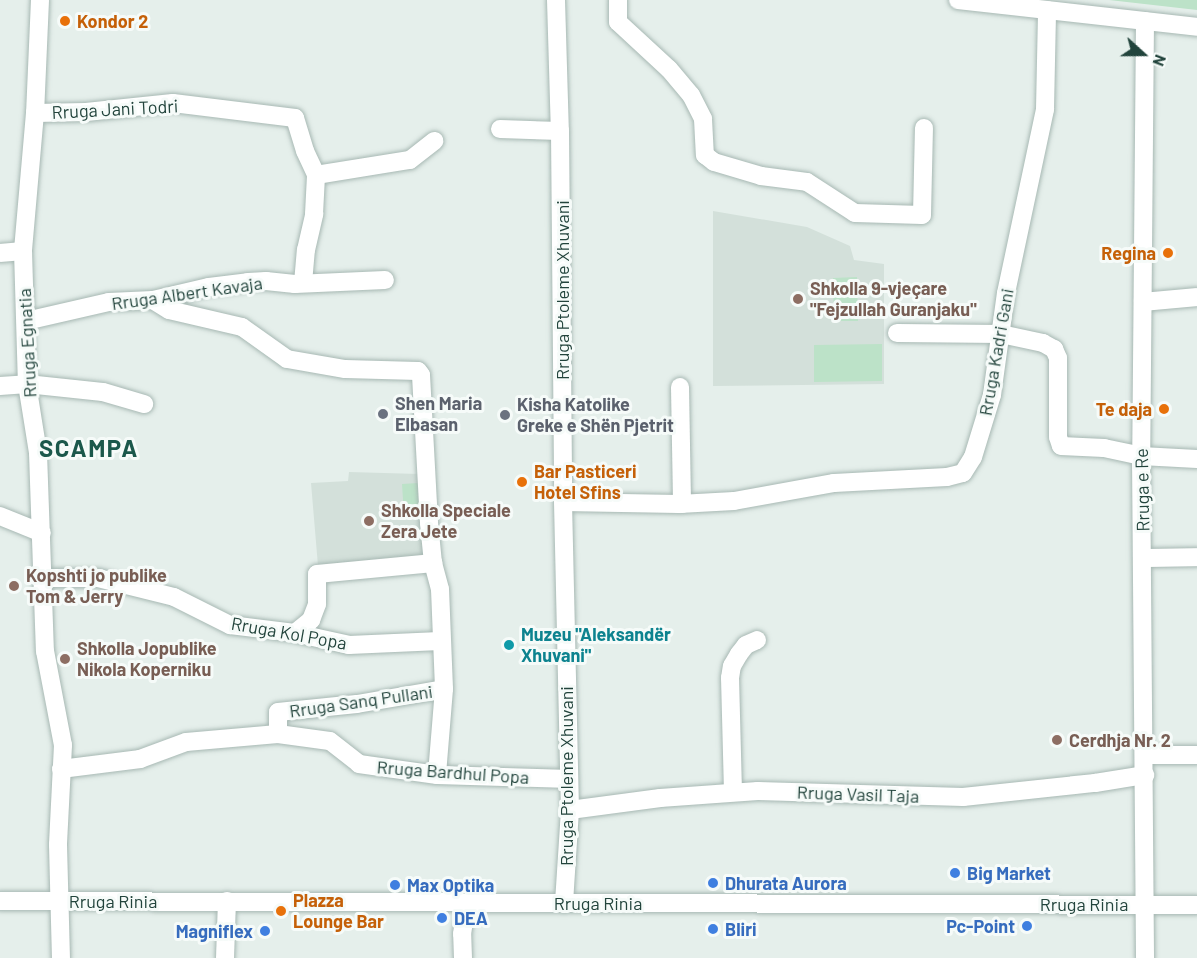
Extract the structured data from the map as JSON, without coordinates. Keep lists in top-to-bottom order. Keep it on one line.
{"streets":{"street":["Rruga Jani Todri","Rruga Ptoleme Xhuvani","Rruga Albert Kavaja","Rruga Egnatia","Rruga Kadri Gani","Rruga e Re","Rruga Kol Popa","Rruga Sanq Pullani","Rruga Bardhul Popa","Rruga Vasil Taja","Rruga Rinia"]},"crossings":[["Rruga Jani Todri","Rruga Egnatia"],["Rruga Ptoleme Xhuvani","Rruga Kadri Gani"],["Rruga Ptoleme Xhuvani","Rruga Bardhul Popa"],["Rruga Ptoleme Xhuvani","Rruga Vasil Taja"],["Rruga Ptoleme Xhuvani","Rruga Rinia"],["Rruga Albert Kavaja","Rruga Egnatia"],["Rruga Egnatia","Rruga Kol Popa"],["Rruga Egnatia","Rruga Bardhul Popa"],["Rruga Egnatia","Rruga Rinia"],["Rruga e Re","Rruga Vasil Taja"],["Rruga e Re","Rruga Rinia"],["Rruga Sanq Pullani","Rruga Bardhul Popa"]],"districts":["SCAMPA"],"places":["Kondor 2","Regina","Shkolla 9-vjeçare \"Fejzullah Guranjaku\"","Te daja","Shen Maria Elbasan","Kisha Katolike Greke e Shën Pjetrit","Bar Pasticeri Hotel Sfins","Shkolla Speciale Zera Jete","Kopshti jo publike Tom & Jerry","Muzeu \"Aleksandër Xhuvani\"","Shkolla Jopublike Nikola Koperniku","Cerdhja Nr. 2","Big Market","Dhurata Aurora","Max Optika","Plazza Lounge Bar","DEA","Pc-Point","Bliri","Magniflex"],"north":"right"}
